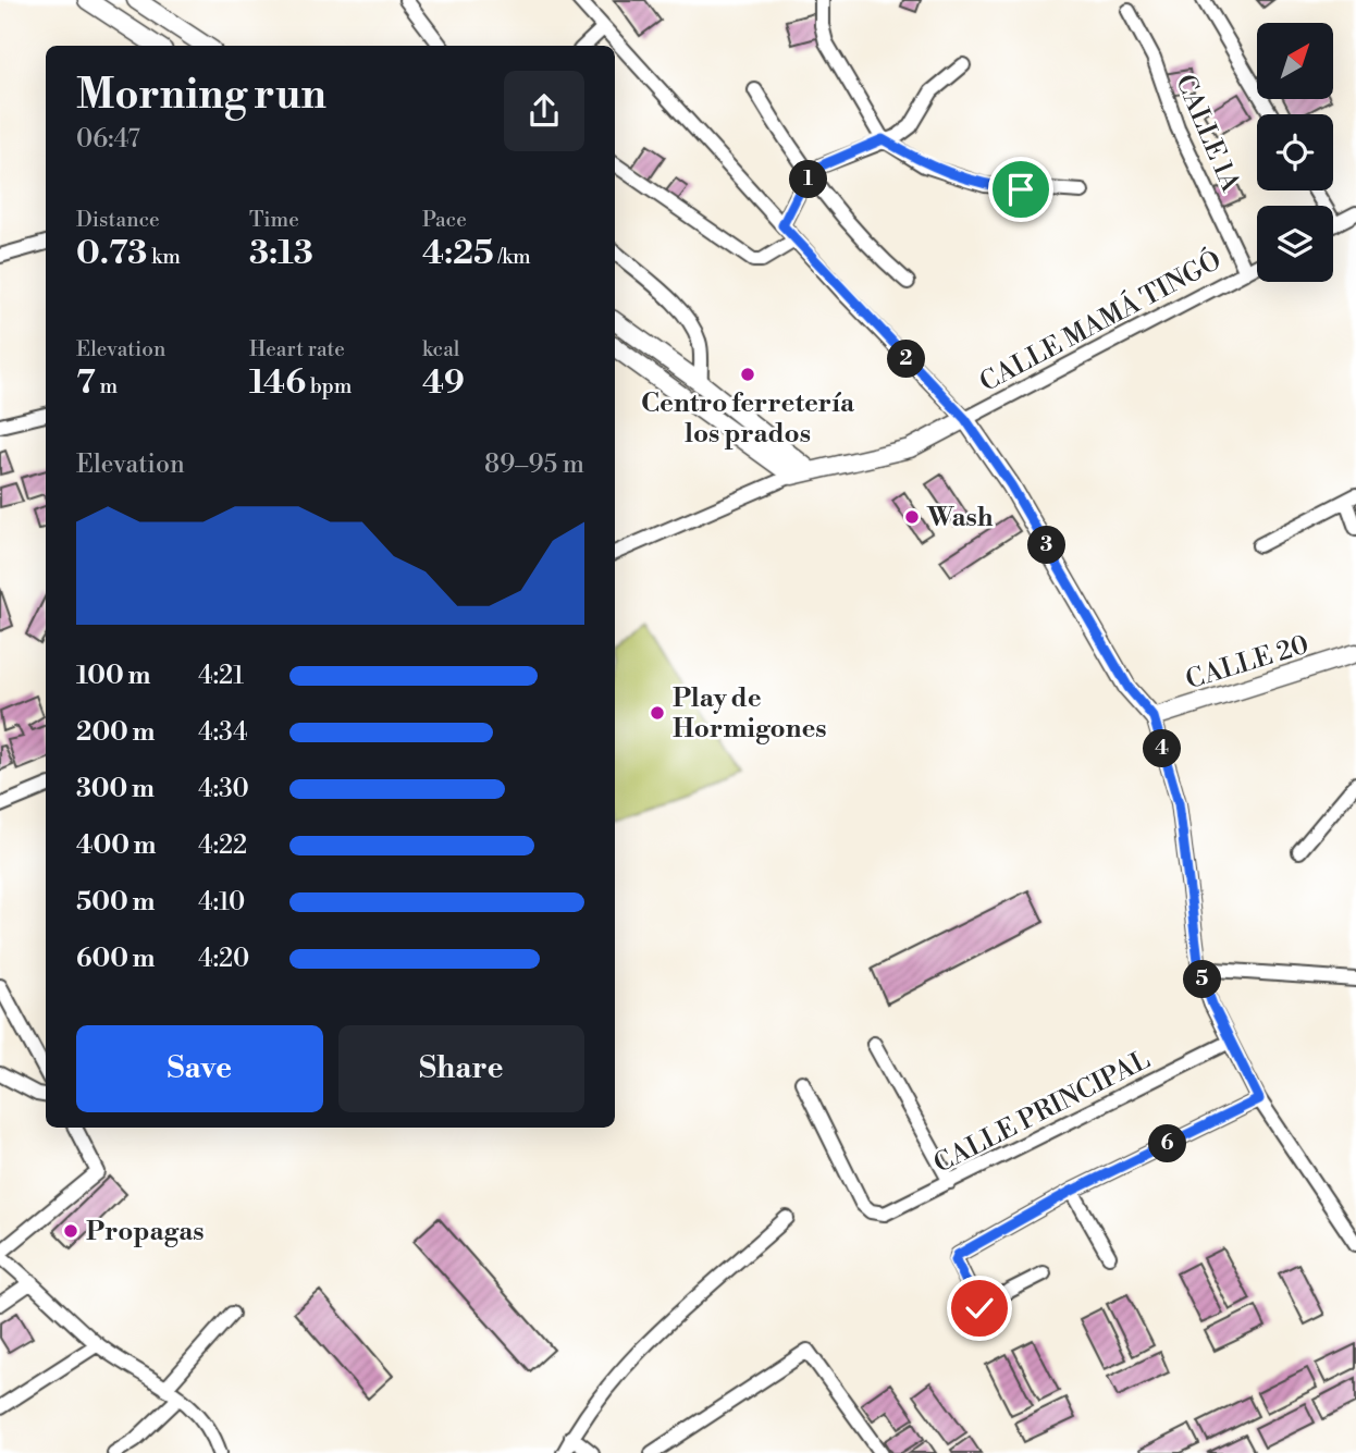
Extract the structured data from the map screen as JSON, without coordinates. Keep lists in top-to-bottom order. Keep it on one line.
{"streets":{"street":["CALLE 1A","CALLE MAMÁ TINGÓ","CALLE 20","CALLE PRINCIPAL"]},"crossings":[["CALLE 1A","CALLE MAMÁ TINGÓ"]],"places":["Centro ferretería los prados","Wash","Play de Hormigones","Propagas"],"north":"top right","page":{"heading":["Morning run","06:47"],"pins":["1","2","3","4","5","6"],"stats":[["Distance","0.73 km"],["Time","3:13"],["Pace","4:25 /km"],["Elevation","7 m"],["Heart rate","146 bpm"],["kcal","49"]],"chart":["Elevation","89–95 m"],"list":[{"name":"100 m","note":"4:21"},{"name":"200 m","note":"4:34"},{"name":"300 m","note":"4:30"},{"name":"400 m","note":"4:22"},{"name":"500 m","note":"4:10"},{"name":"600 m","note":"4:20"}],"buttons":["Save","Share"]}}
